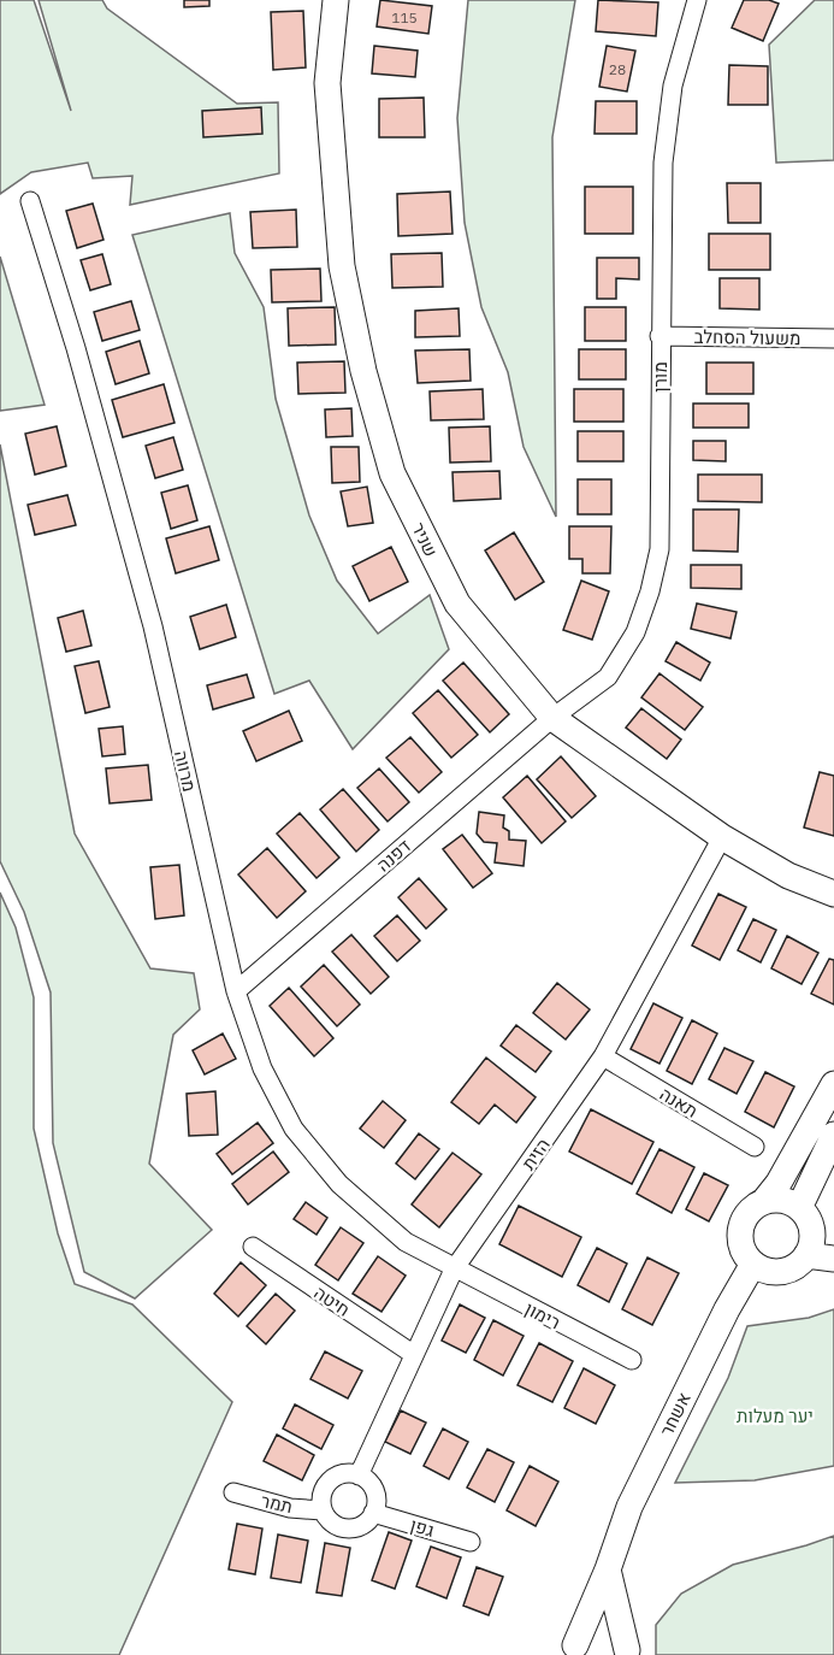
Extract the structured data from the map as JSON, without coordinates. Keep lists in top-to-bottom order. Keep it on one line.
{"streets":{"street":["משעול הסחלב","מורן","שניר","מרווה","דפנה","תאנה","הזית","חיטה","רימון","אשחר","תמר","גפן"]},"crossings":[["משעול הסחלב","מורן"],["מורן","שניר"],["מורן","דפנה"],["שניר","דפנה"],["שניר","הזית"],["מרווה","דפנה"],["מרווה","הזית"],["מרווה","רימון"],["תאנה","הזית"],["הזית","חיטה"],["הזית","רימון"],["הזית","תמר"],["הזית","גפן"],["תמר","גפן"]],"parks":["יער מעלות"],"house_numbers":["115","28"]}
